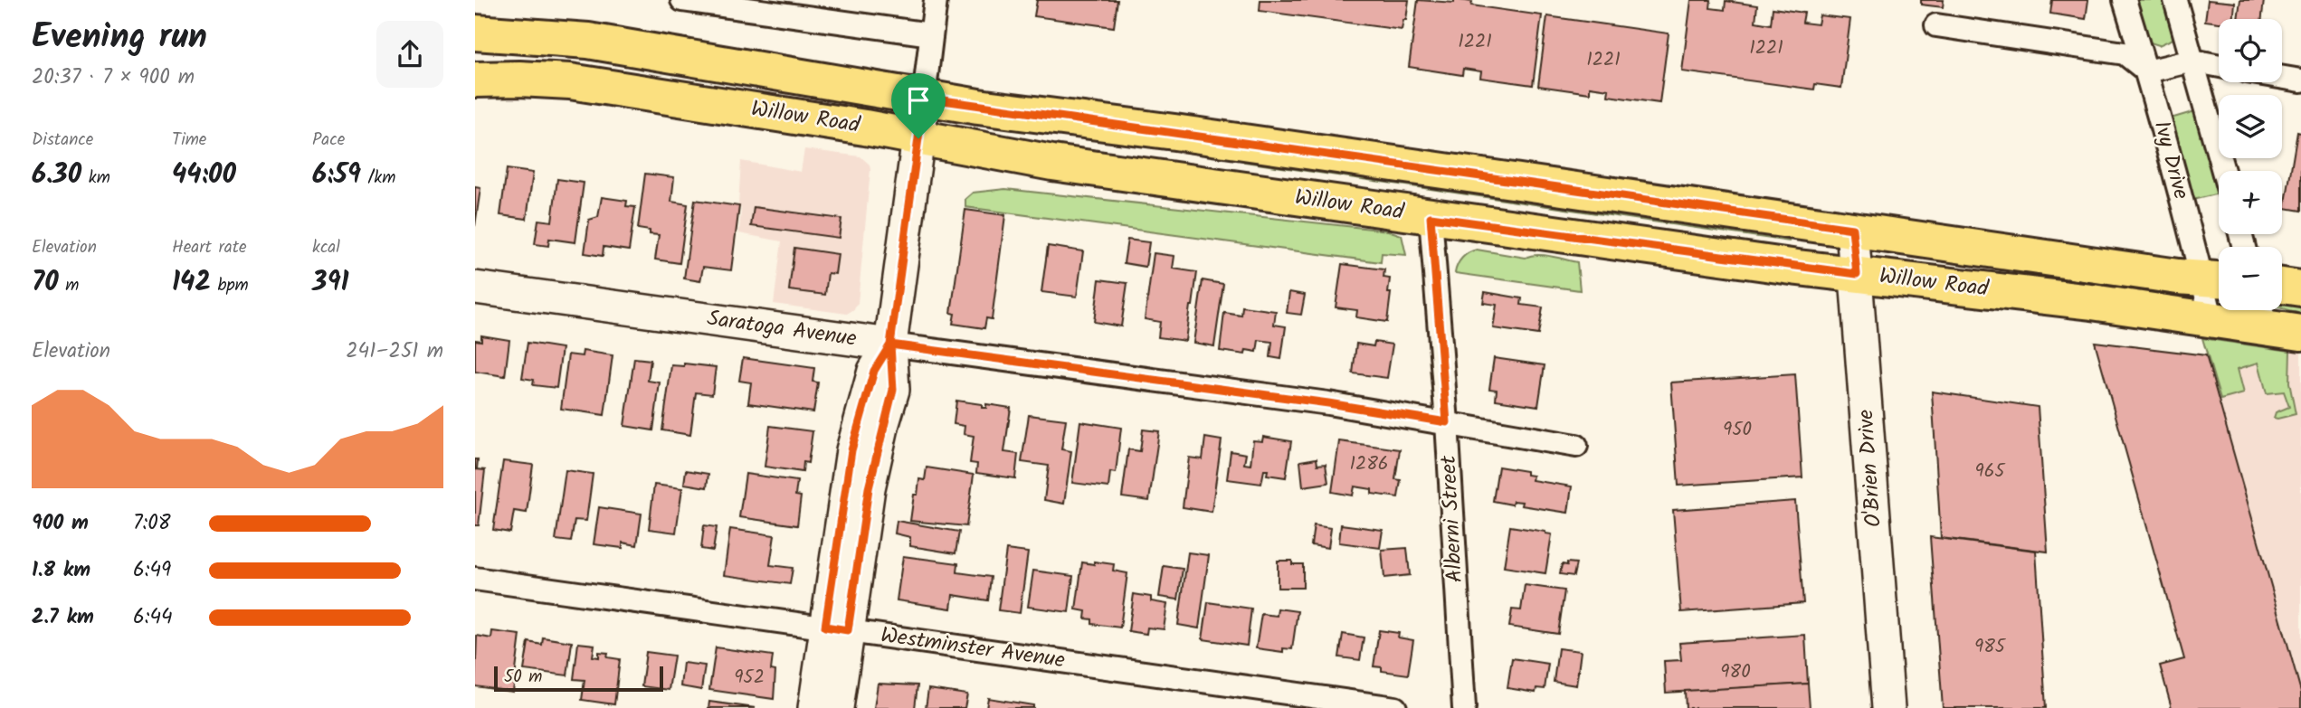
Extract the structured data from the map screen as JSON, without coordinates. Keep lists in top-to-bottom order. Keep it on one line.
{"streets":{"main road":["Willow Road"],"street":["Ivy Drive","Saratoga Avenue","O'Brien Drive","Alberni Street","Westminster Avenue"]},"crossings":[["Willow Road","Ivy Drive"],["Willow Road","O'Brien Drive"],["Willow Road","Alberni Street"],["Saratoga Avenue","Alberni Street"]],"house_numbers":["1221","1221","1221","950","1286","965","985","980","952"],"scale_bar":"50 m","page":{"heading":["Evening run","20:37 · 7 × 900 m"],"map_buttons":["+","−"],"stats":[["Distance","6.30 km"],["Time","44:00"],["Pace","6:59 /km"],["Elevation","70 m"],["Heart rate","142 bpm"],["kcal","391"]],"chart":["Elevation","241–251 m"],"list":[{"name":"900 m","note":"7:08"},{"name":"1.8 km","note":"6:49"},{"name":"2.7 km","note":"6:44"}],"scale":"50 m"}}
